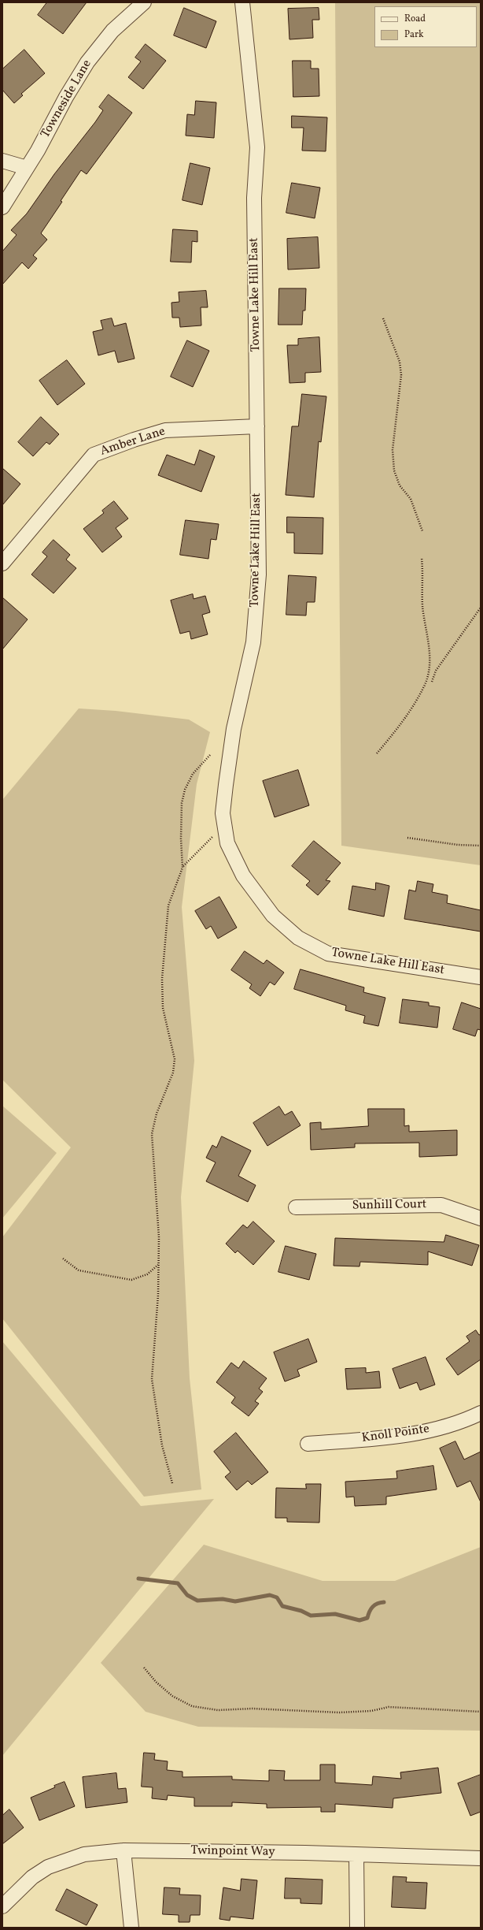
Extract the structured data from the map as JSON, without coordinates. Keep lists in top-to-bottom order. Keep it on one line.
{"streets":{"street":["Towneside Lane","Towne Lake Hill East","Amber Lane","Sunhill Court","Knoll Pointe","Twinpoint Way"]},"crossings":[["Towne Lake Hill East","Amber Lane"]],"legend":["Road","Park"]}
